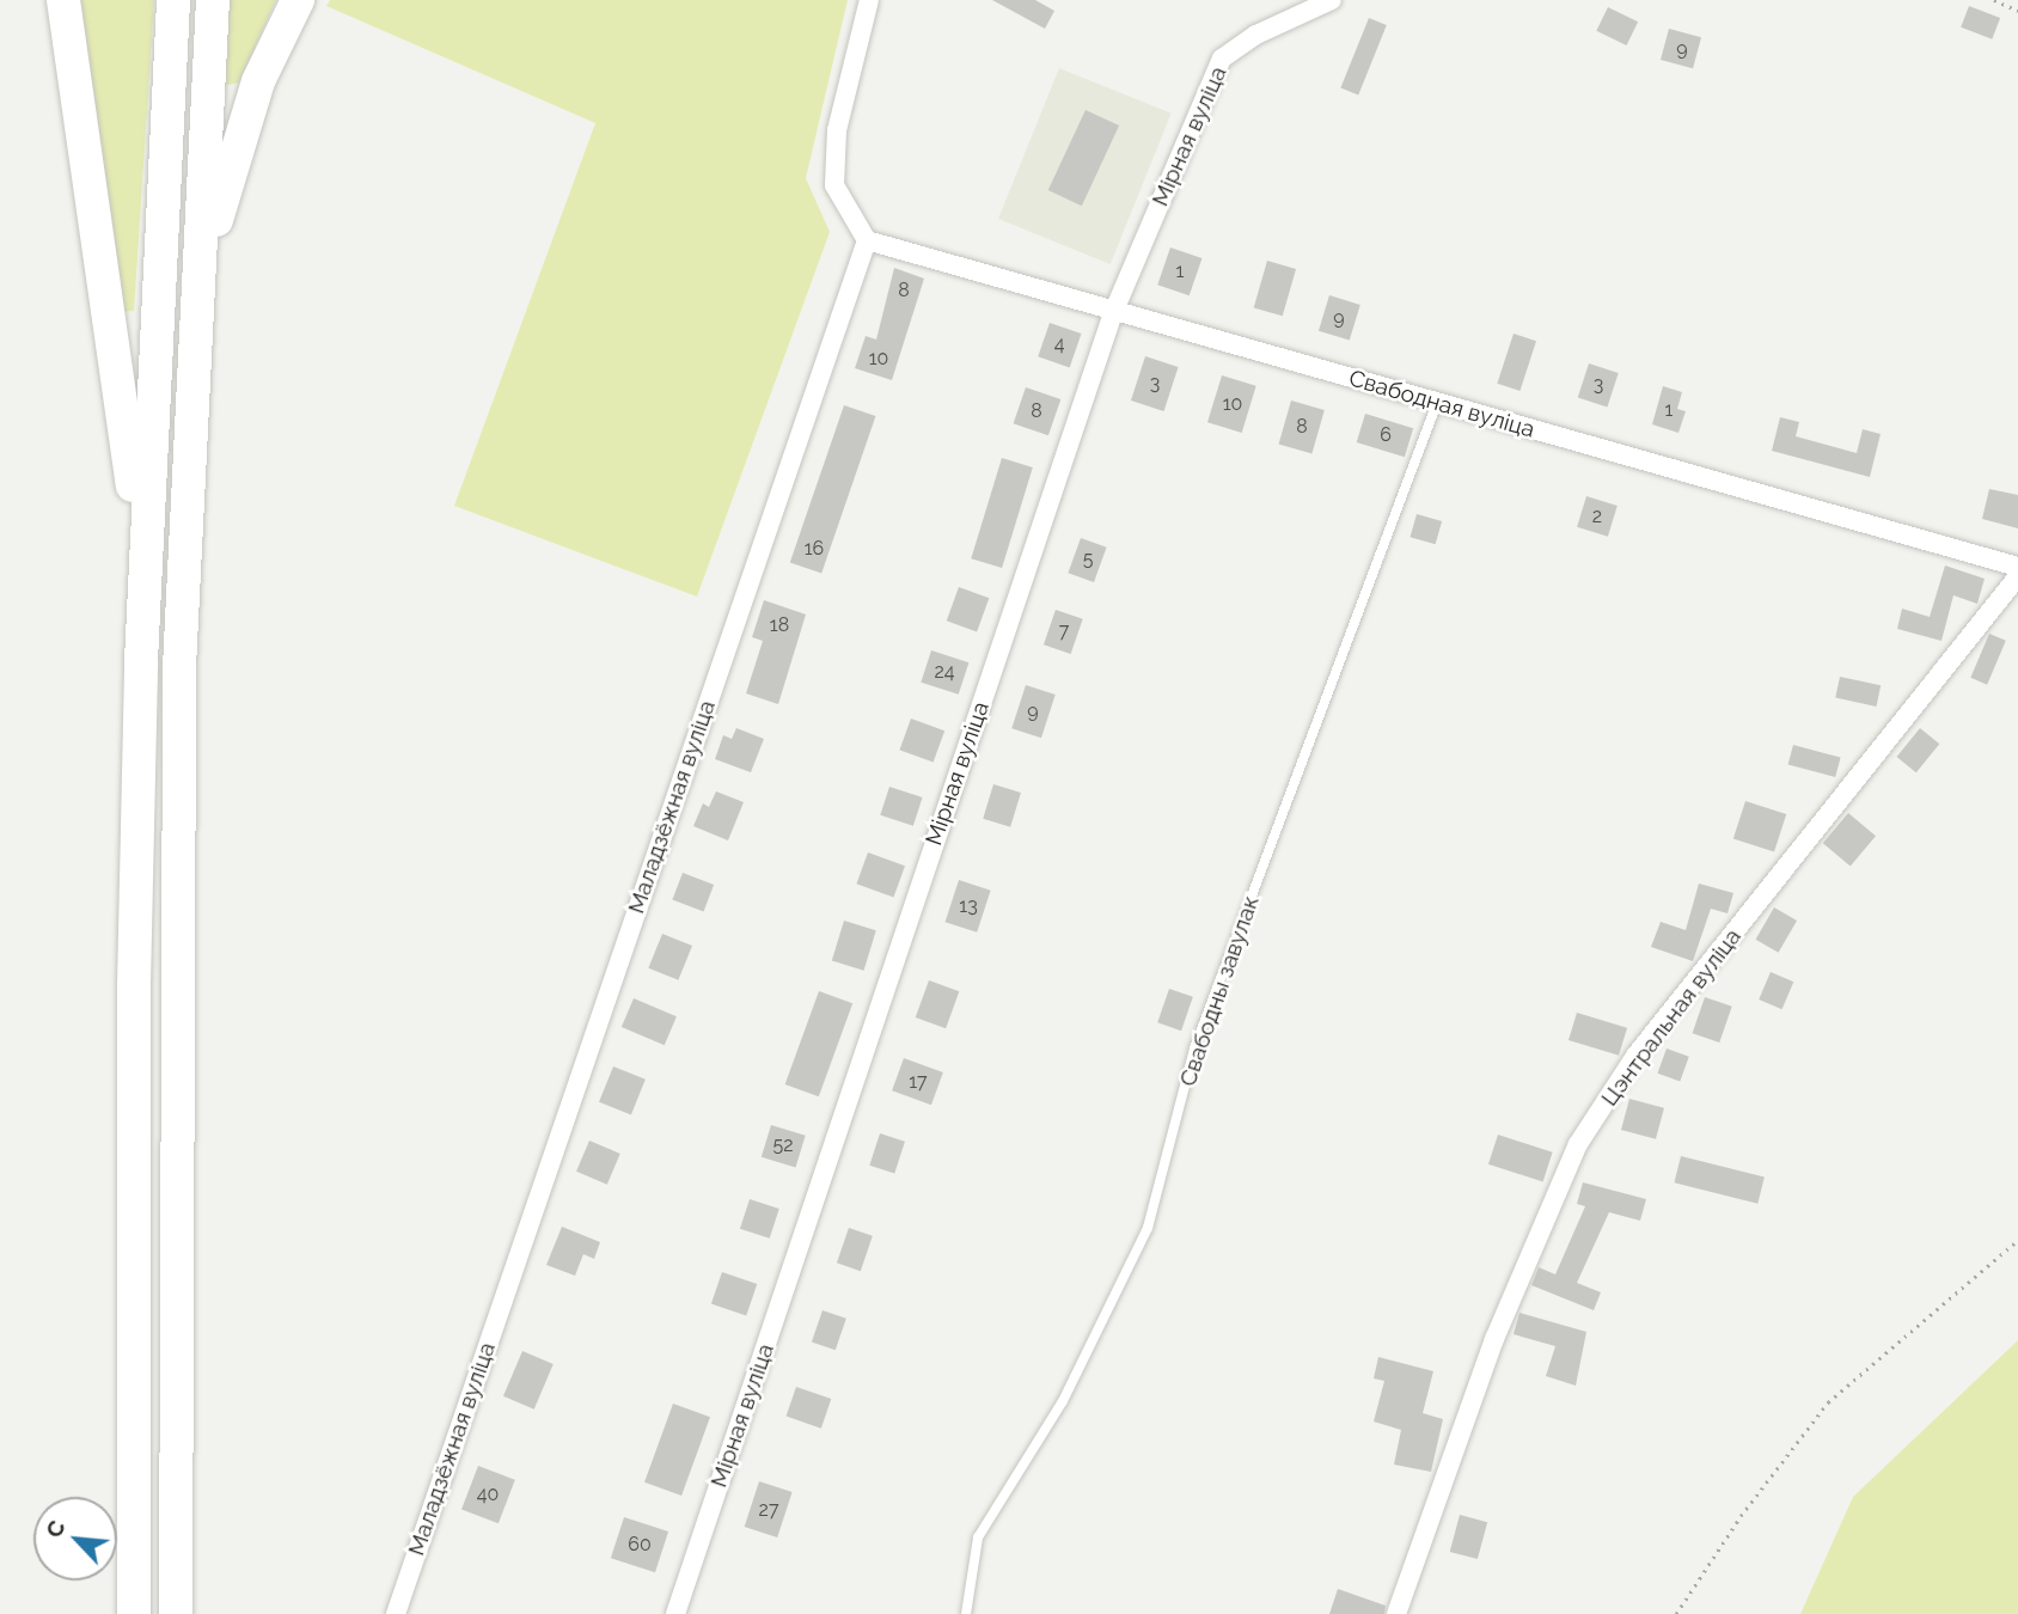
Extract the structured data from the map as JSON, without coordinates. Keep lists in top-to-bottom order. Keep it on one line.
{"streets":{"street":["Мірная вуліца","Свабодная вуліца","Маладзёжная вуліца","Цэнтральная вуліца"],"lane":["Свабодны завулак"]},"crossings":[["Мірная вуліца","Свабодная вуліца"],["Свабодная вуліца","Маладзёжная вуліца"],["Свабодная вуліца","Свабодны завулак"]],"house_numbers":["9","1","8","9","4","10","3","3","10","1","8","8","6","2","16","5","18","7","24","9","13","17","52","40","27","60"],"north":"top left"}
